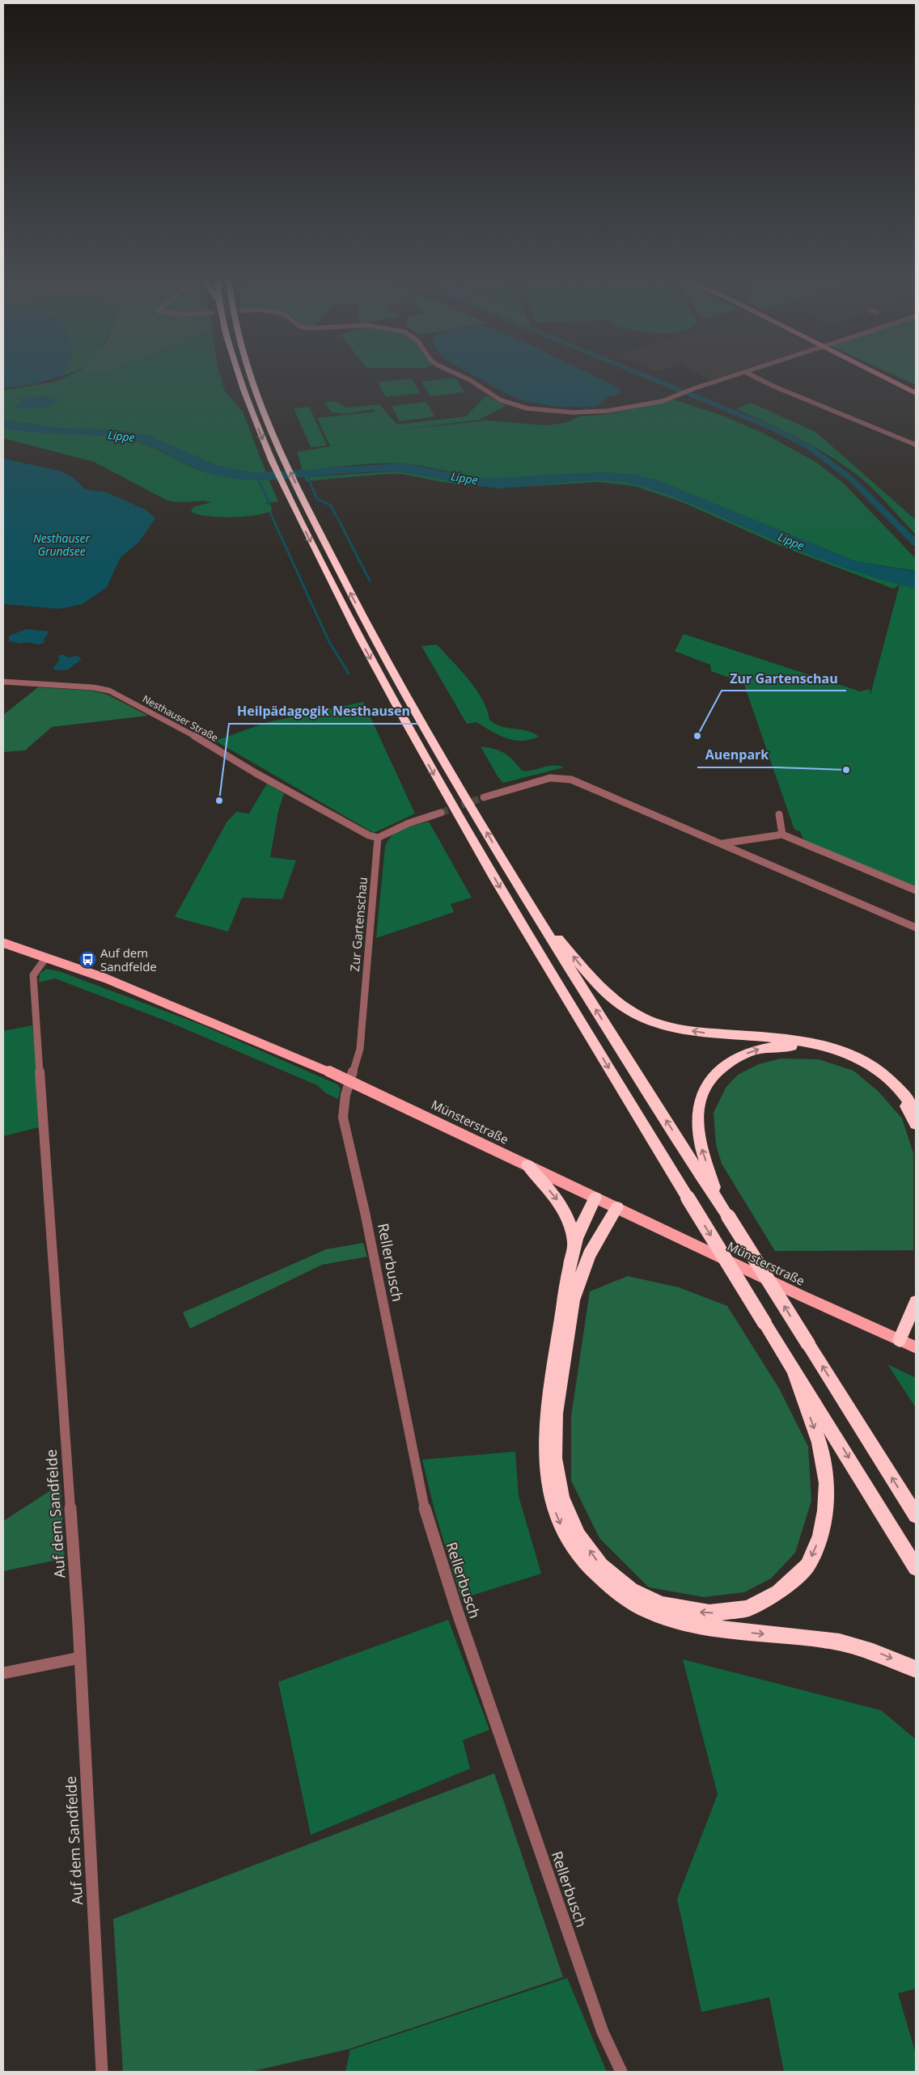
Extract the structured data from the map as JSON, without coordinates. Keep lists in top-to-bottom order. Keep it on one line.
{"streets":{"main road":["Münsterstraße"],"street":["Nesthauser Straße","Zur Gartenschau","Rellerbusch","Auf dem Sandfelde"]},"crossings":[["Nesthauser Straße","Zur Gartenschau"],["Zur Gartenschau","Münsterstraße"],["Zur Gartenschau","Rellerbusch"],["Münsterstraße","Rellerbusch"],["Münsterstraße","Auf dem Sandfelde"]],"water":["Lippe","Nesthauser Grundsee"],"places":{"other":["Zur Gartenschau","Auenpark","Heilpädagogik Nesthausen"],"bus stop":["Auf dem Sandfelde"]}}
